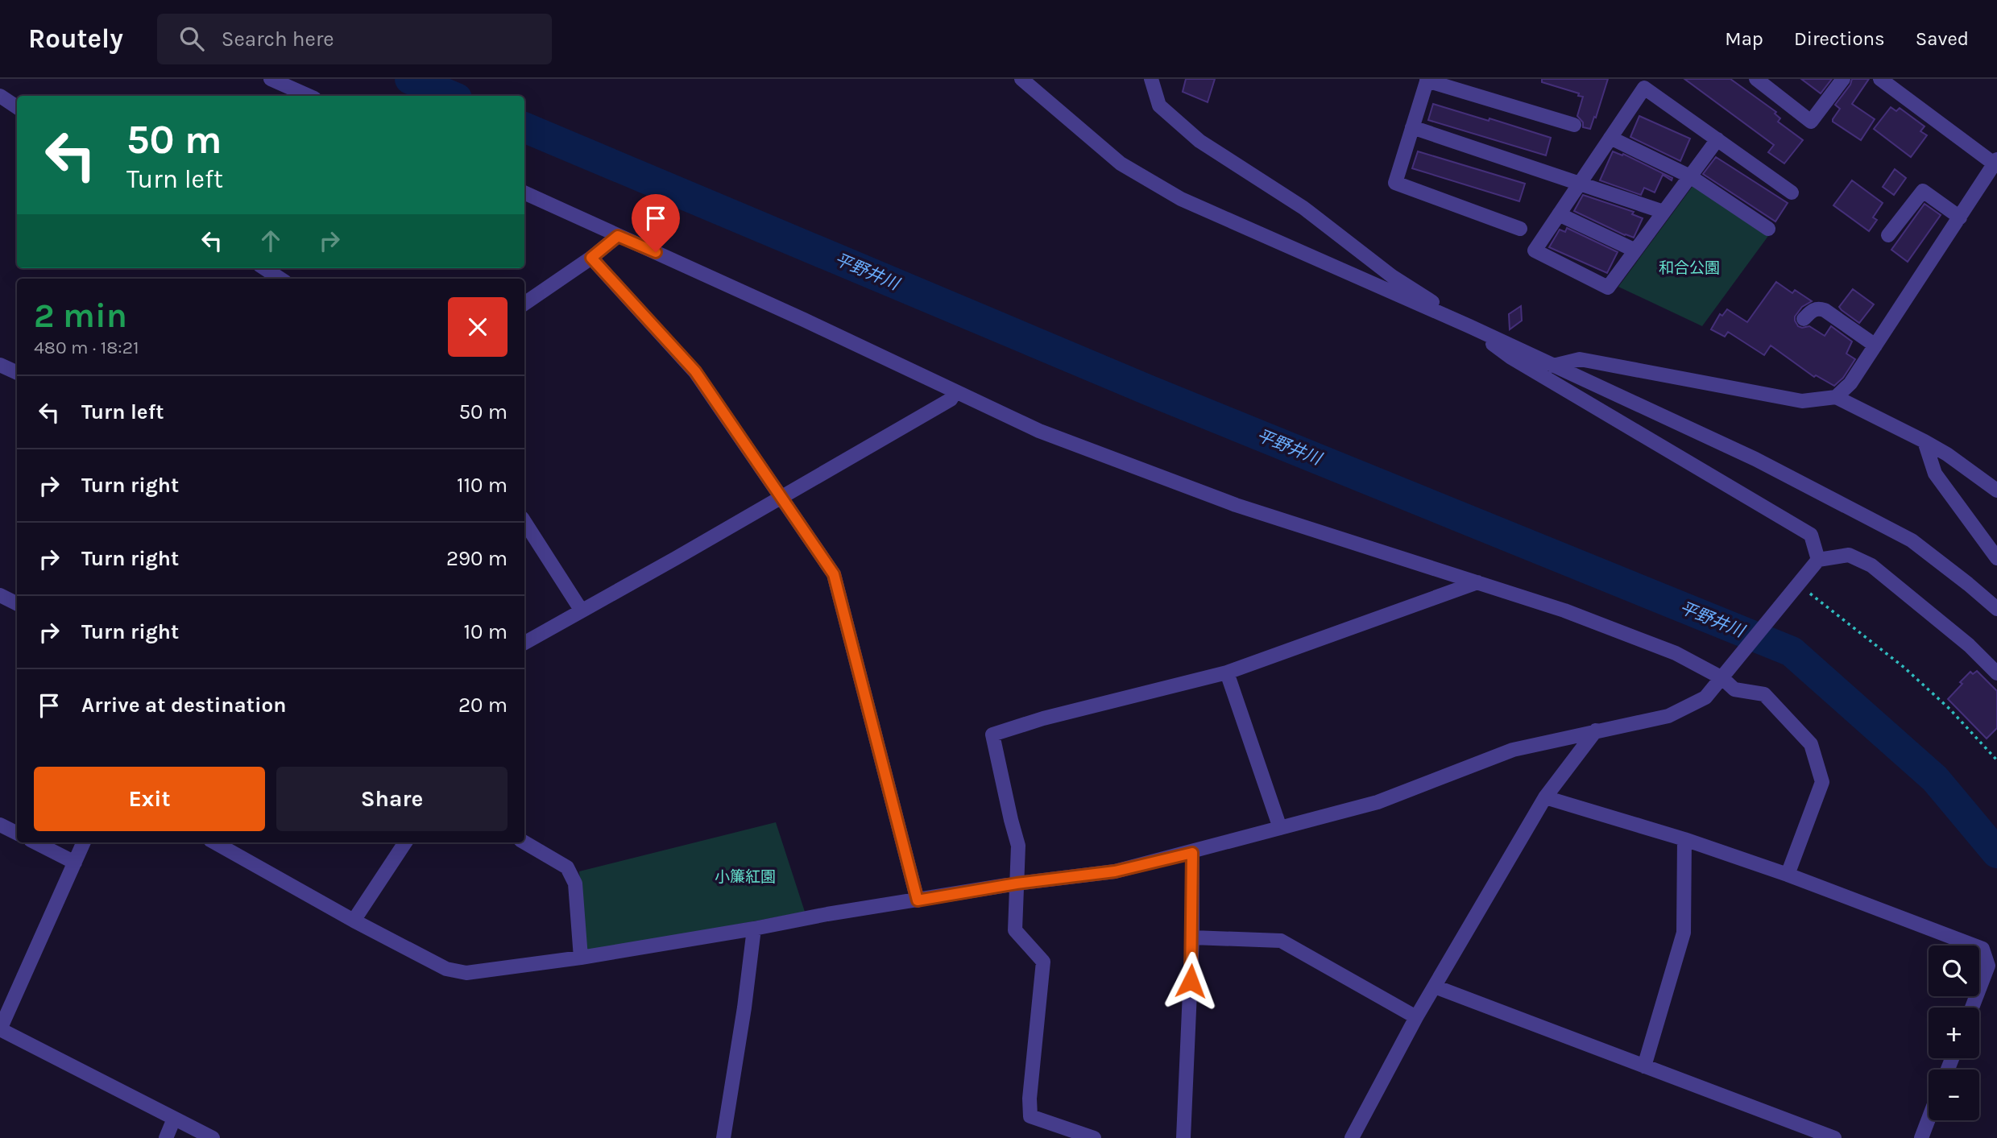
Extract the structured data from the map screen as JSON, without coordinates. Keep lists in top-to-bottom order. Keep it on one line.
{"water":["平野井川"],"parks":["和合公園","小簾紅園"],"page":{"header":"Routely","search":"Search here","nav":["Map","Directions","Saved"],"turn":["50 m","Turn left"],"heading":["2 min","480 m · 18:21"],"list":[{"name":"Turn left","value":"50 m"},{"name":"Turn right","value":"110 m"},{"name":"Turn right","value":"290 m"},{"name":"Turn right","value":"10 m"},{"name":"Arrive at destination","value":"20 m"}],"buttons":["Exit","Share"],"map_buttons":["+","−"]}}
